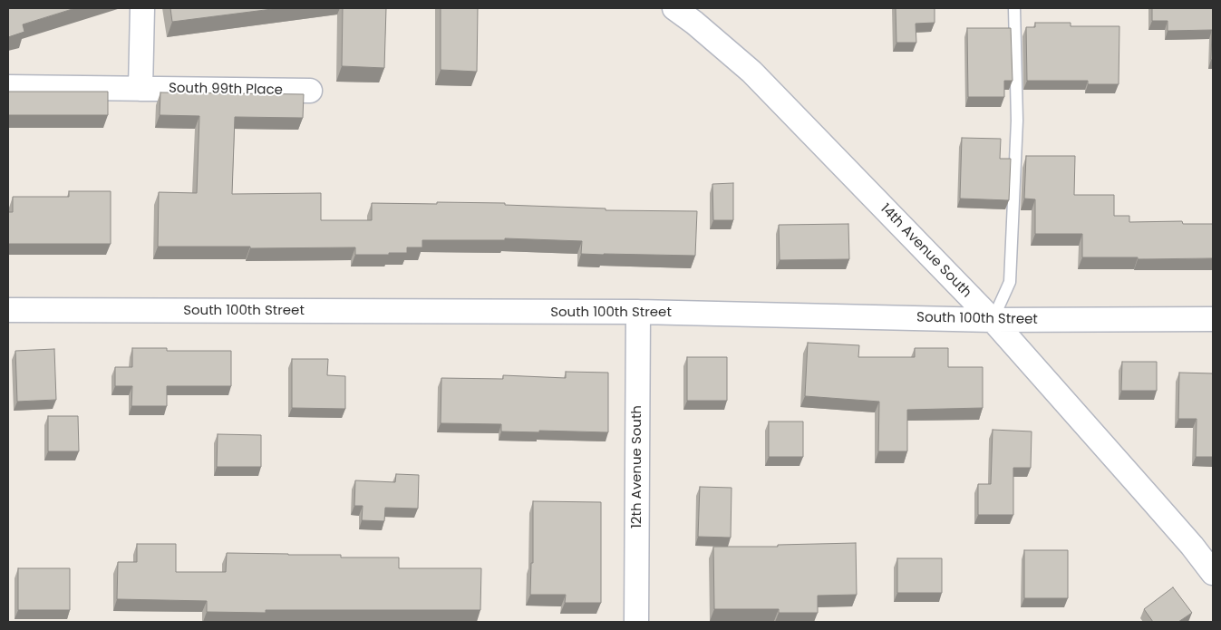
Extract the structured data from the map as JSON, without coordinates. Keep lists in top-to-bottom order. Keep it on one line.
{"streets":{"street":["South 99th Place","14th Avenue South","South 100th Street","12th Avenue South"]},"crossings":[["14th Avenue South","South 100th Street"],["South 100th Street","12th Avenue South"]]}
